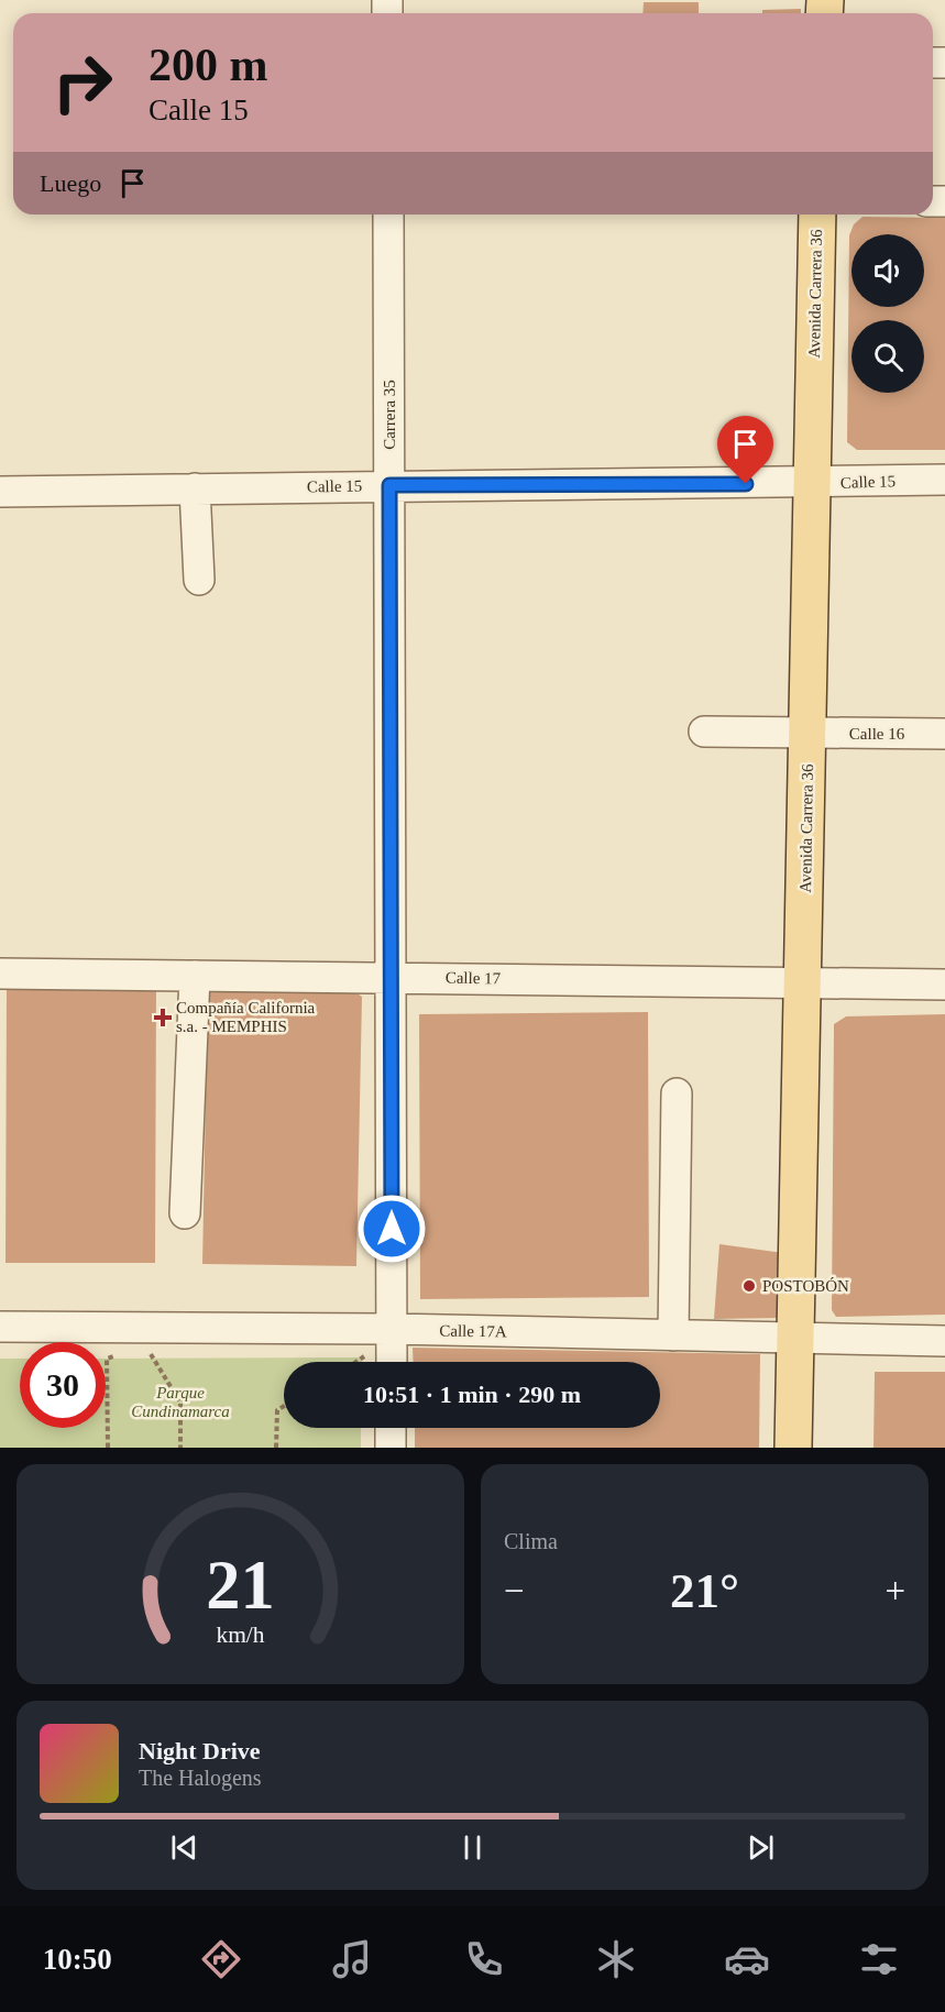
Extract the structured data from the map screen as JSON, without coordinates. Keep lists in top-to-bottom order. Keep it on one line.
{"streets":{"main road":["Avenida Carrera 36"],"street":["Carrera 35","Calle 15","Calle 16","Calle 17","Calle 17A"]},"crossings":[["Avenida Carrera 36","Calle 15"],["Avenida Carrera 36","Calle 16"],["Avenida Carrera 36","Calle 17"],["Avenida Carrera 36","Calle 17A"],["Carrera 35","Calle 15"],["Carrera 35","Calle 17"],["Carrera 35","Calle 17A"]],"parks":["Parque Cundinamarca"],"places":{"health":["Compañía California s.a. - MEMPHIS"],"other":["POSTOBÓN"]},"page":{"turn":["200 m","Calle 15"],"then":"Luego","limit":"30","trip":"10:51 · 1 min · 290 m","tile":"Clima","heat":["−","21°","+"],"song":["Night Drive","The Halogens"],"tabs":"10:50","gauge":["21","km/h"]}}
